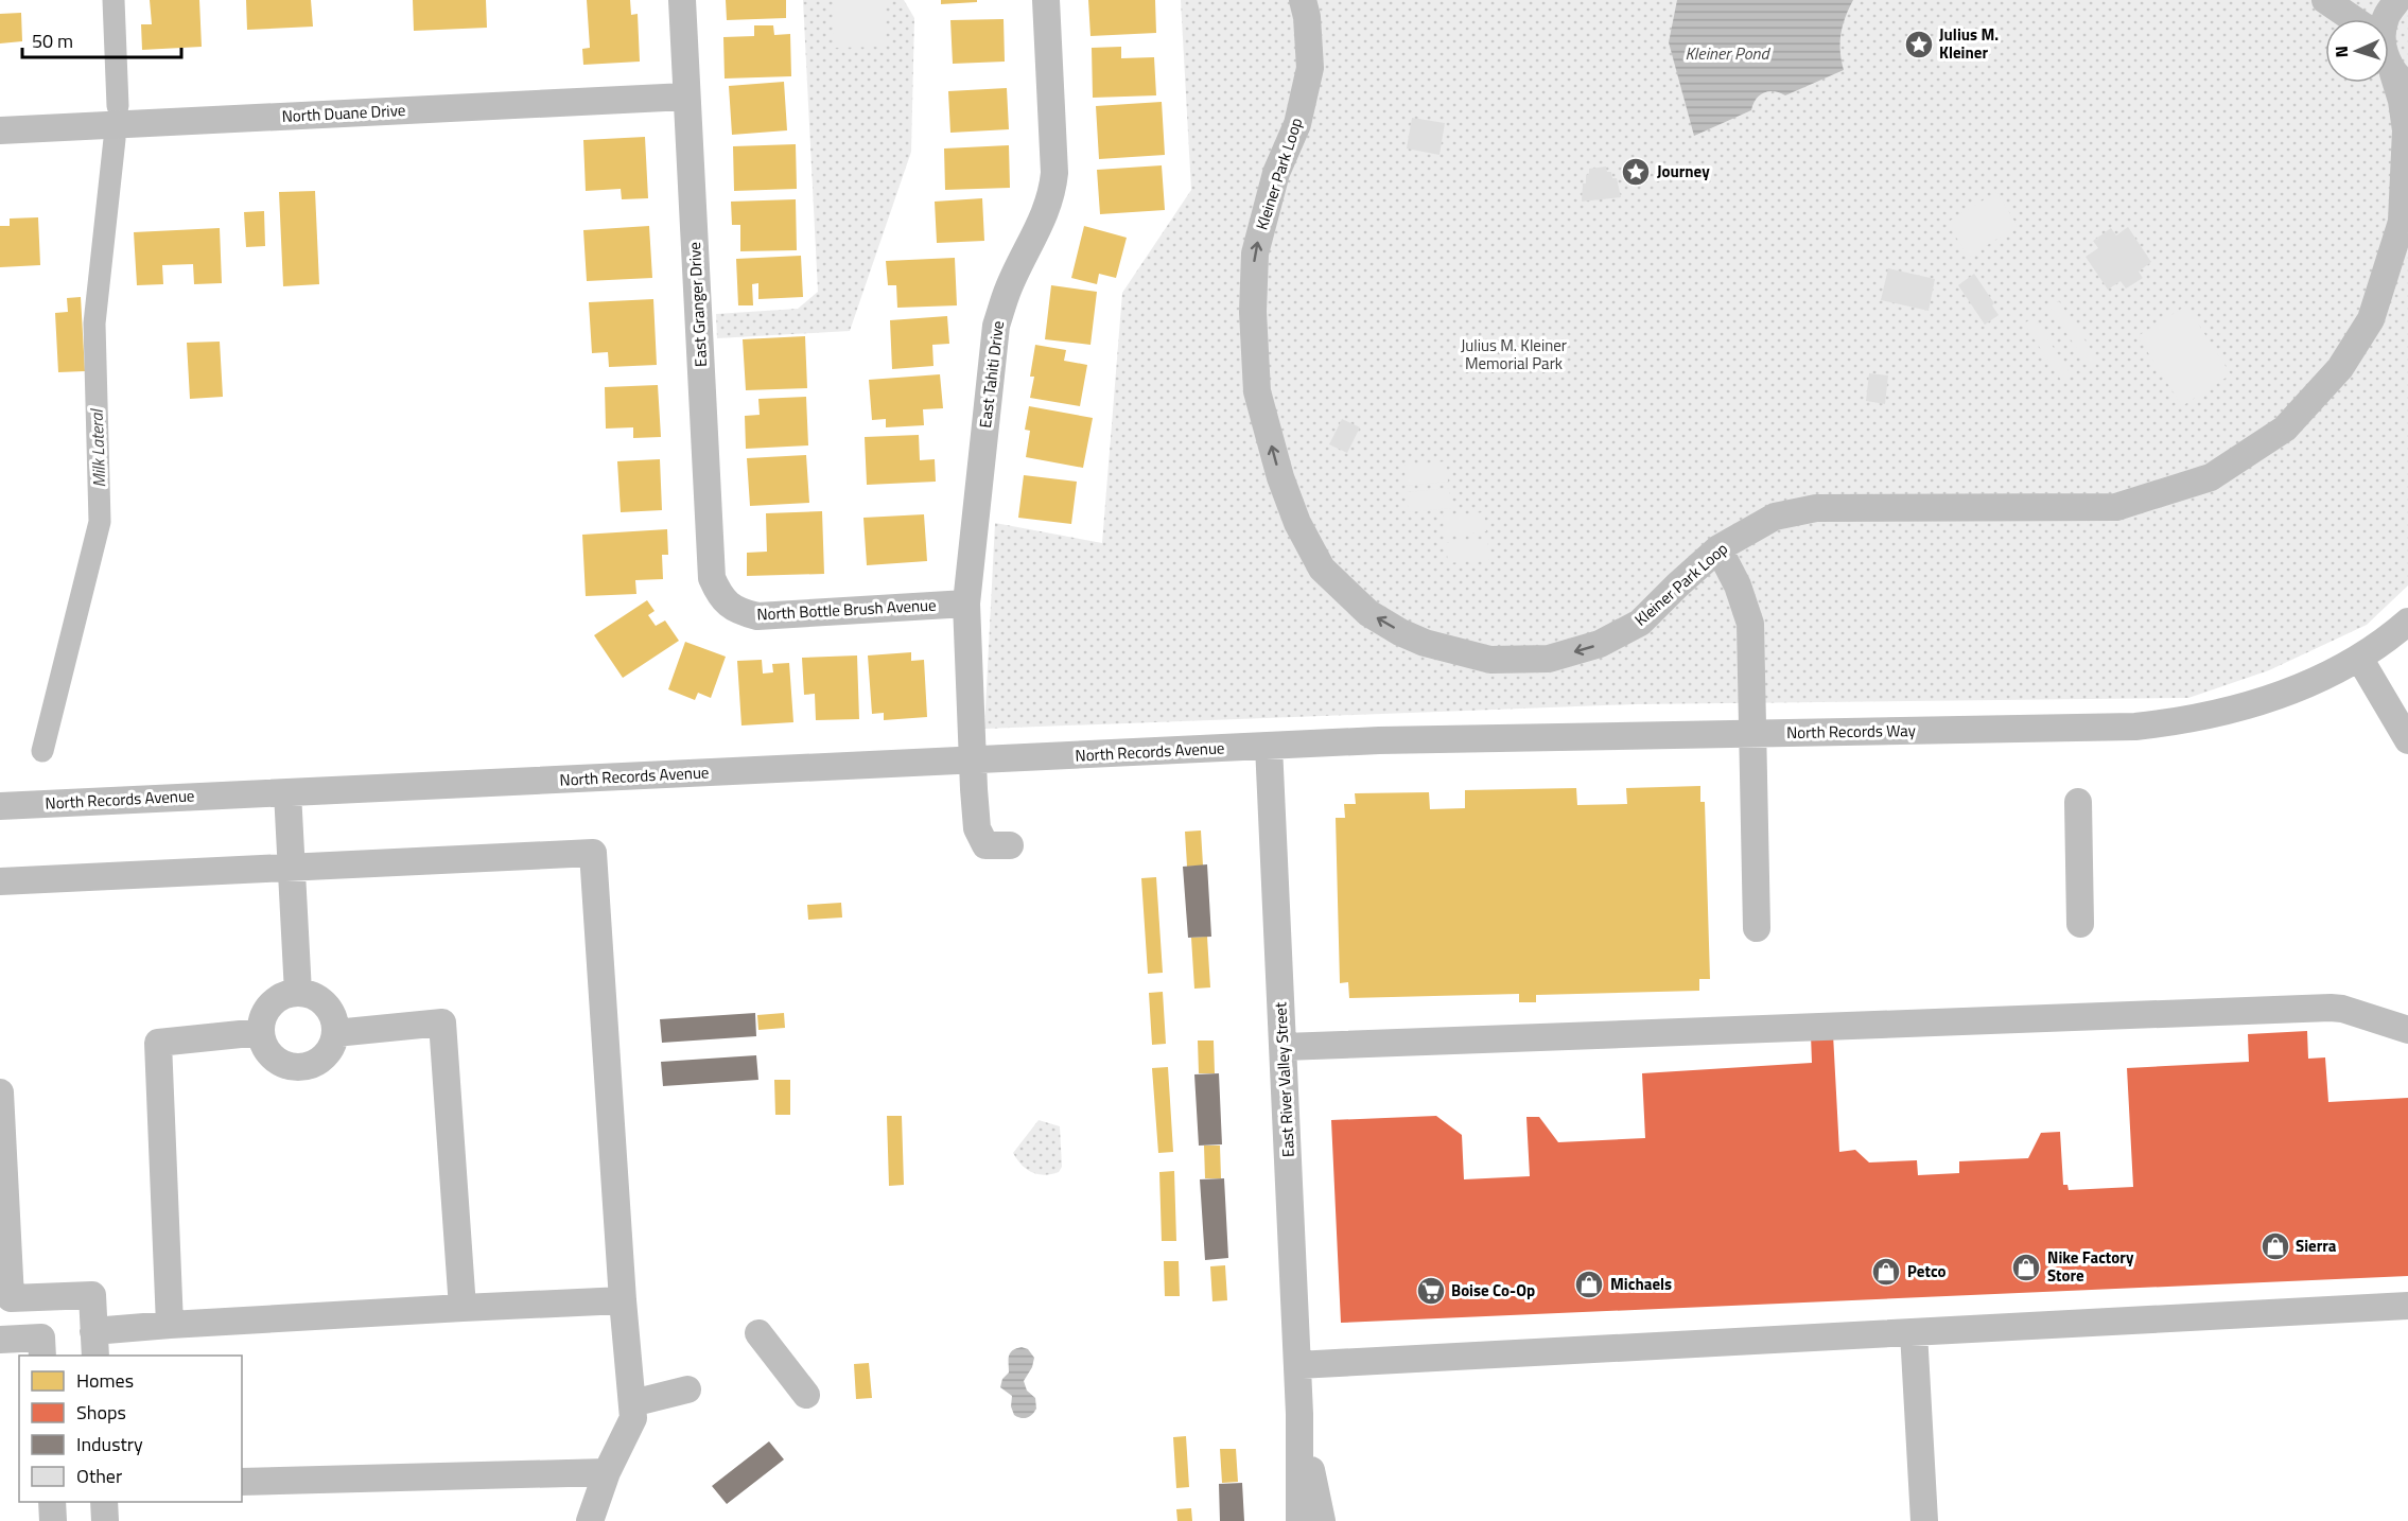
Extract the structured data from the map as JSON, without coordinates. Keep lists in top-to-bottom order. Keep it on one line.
{"streets":{"street":["North Duane Drive","Kleiner Park Loop","East Granger Drive","East Tahiti Drive","North Bottle Brush Avenue","North Records Way","North Records Avenue","East River Valley Street"]},"crossings":[["North Duane Drive","East Granger Drive"],["East Granger Drive","North Bottle Brush Avenue"],["East Tahiti Drive","North Bottle Brush Avenue"],["East Tahiti Drive","North Records Avenue"],["North Records Way","North Records Avenue"],["North Records Way","East River Valley Street"],["North Records Avenue","East River Valley Street"]],"water":["Kleiner Pond","Milk Lateral"],"parks":["Julius M. Kleiner Memorial Park"],"places":{"place":["Julius M. Kleiner","Journey"],"shop":["Sierra","Nike Factory Store","Petco","Michaels"],"supermarket":["Boise Co-Op"]},"legend":["Homes","Shops","Industry","Other"],"scale_bar":"50 m","north":"left"}
